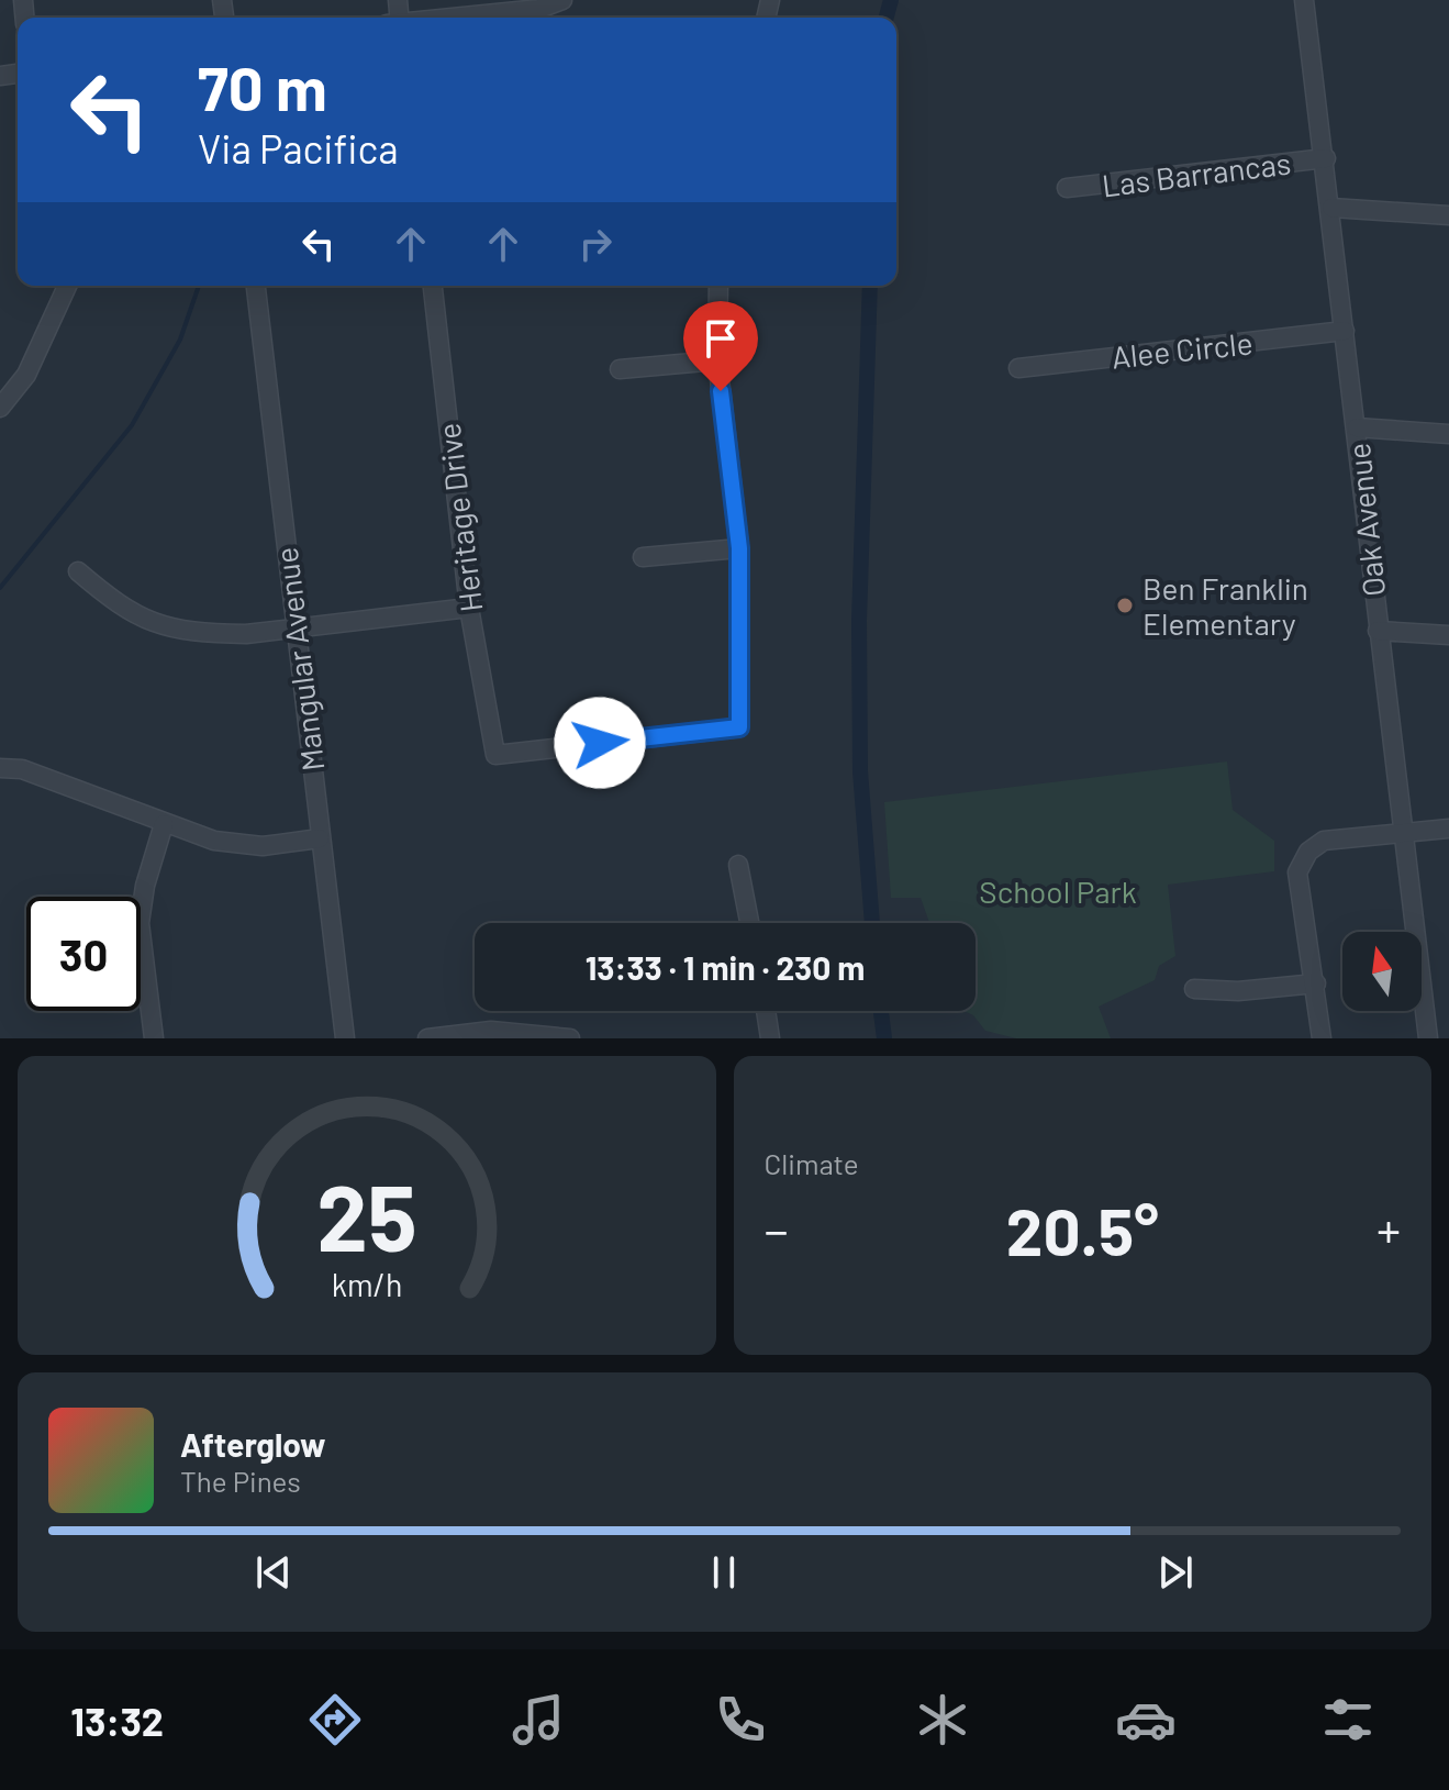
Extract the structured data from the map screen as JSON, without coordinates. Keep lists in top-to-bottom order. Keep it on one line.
{"streets":{"street":["Las Barrancas","Alee Circle","Heritage Drive","Oak Avenue","Mangular Avenue"]},"crossings":[["Las Barrancas","Oak Avenue"],["Alee Circle","Oak Avenue"]],"parks":["School Park"],"places":["Ben Franklin Elementary"],"north":"top","page":{"turn":["70 m","Via Pacifica"],"limit":"30","trip":"13:33 · 1 min · 230 m","tile":"Climate","heat":["−","20.5°","+"],"song":["Afterglow","The Pines"],"tabs":"13:32","gauge":["25","km/h"]}}
